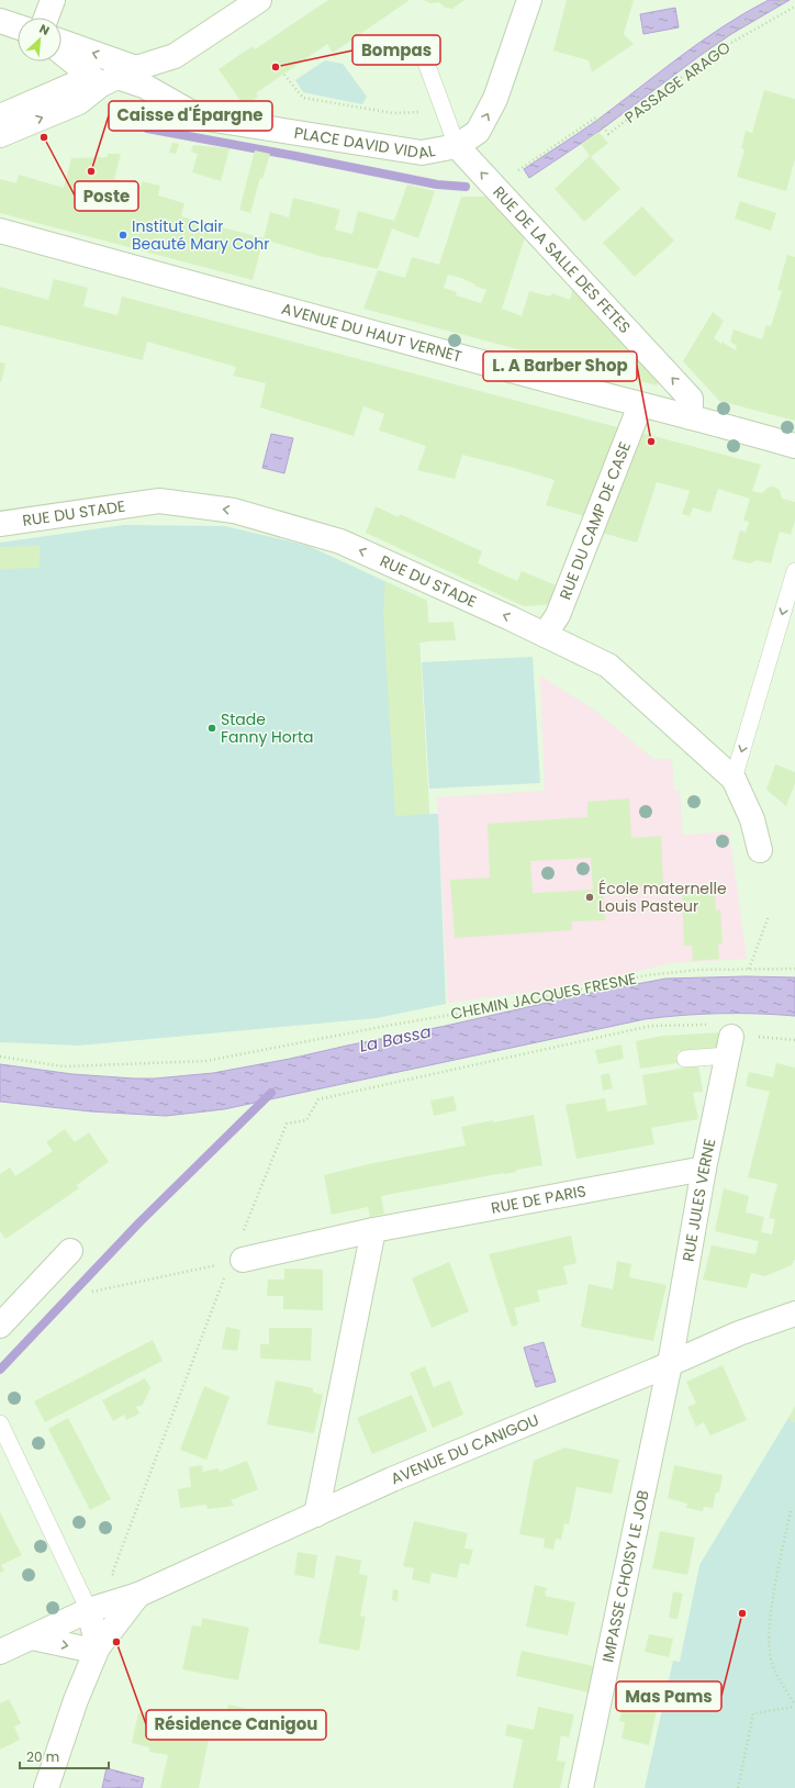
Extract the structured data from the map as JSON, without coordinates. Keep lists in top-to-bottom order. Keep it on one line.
{"streets":{"street":["PLACE DAVID VIDAL","RUE DE LA SALLE DES FETES","AVENUE DU HAUT VERNET","RUE DU STADE","RUE DU CAMP DE CASE","RUE DE PARIS","RUE JULES VERNE","AVENUE DU CANIGOU","IMPASSE CHOISY LE JOB"],"path":["PASSAGE ARAGO","CHEMIN JACQUES FRESNE"]},"crossings":[["PLACE DAVID VIDAL","RUE DE LA SALLE DES FETES"],["RUE DE LA SALLE DES FETES","AVENUE DU HAUT VERNET"],["AVENUE DU HAUT VERNET","RUE DU CAMP DE CASE"],["RUE DU STADE","RUE DU CAMP DE CASE"],["RUE DE PARIS","RUE JULES VERNE"],["RUE JULES VERNE","AVENUE DU CANIGOU"],["RUE JULES VERNE","IMPASSE CHOISY LE JOB"],["AVENUE DU CANIGOU","IMPASSE CHOISY LE JOB"]],"one_way":["RUE DE LA SALLE DES FETES","RUE DU STADE"],"water":["La Bassa"],"places":["Bompas","Poste","Caisse d'Épargne","Institut Clair Beauté Mary Cohr","L. A Barber Shop","Stade Fanny Horta","École maternelle Louis Pasteur","Mas Pams","Résidence Canigou"],"scale_bar":"20 m","north":"top right"}
